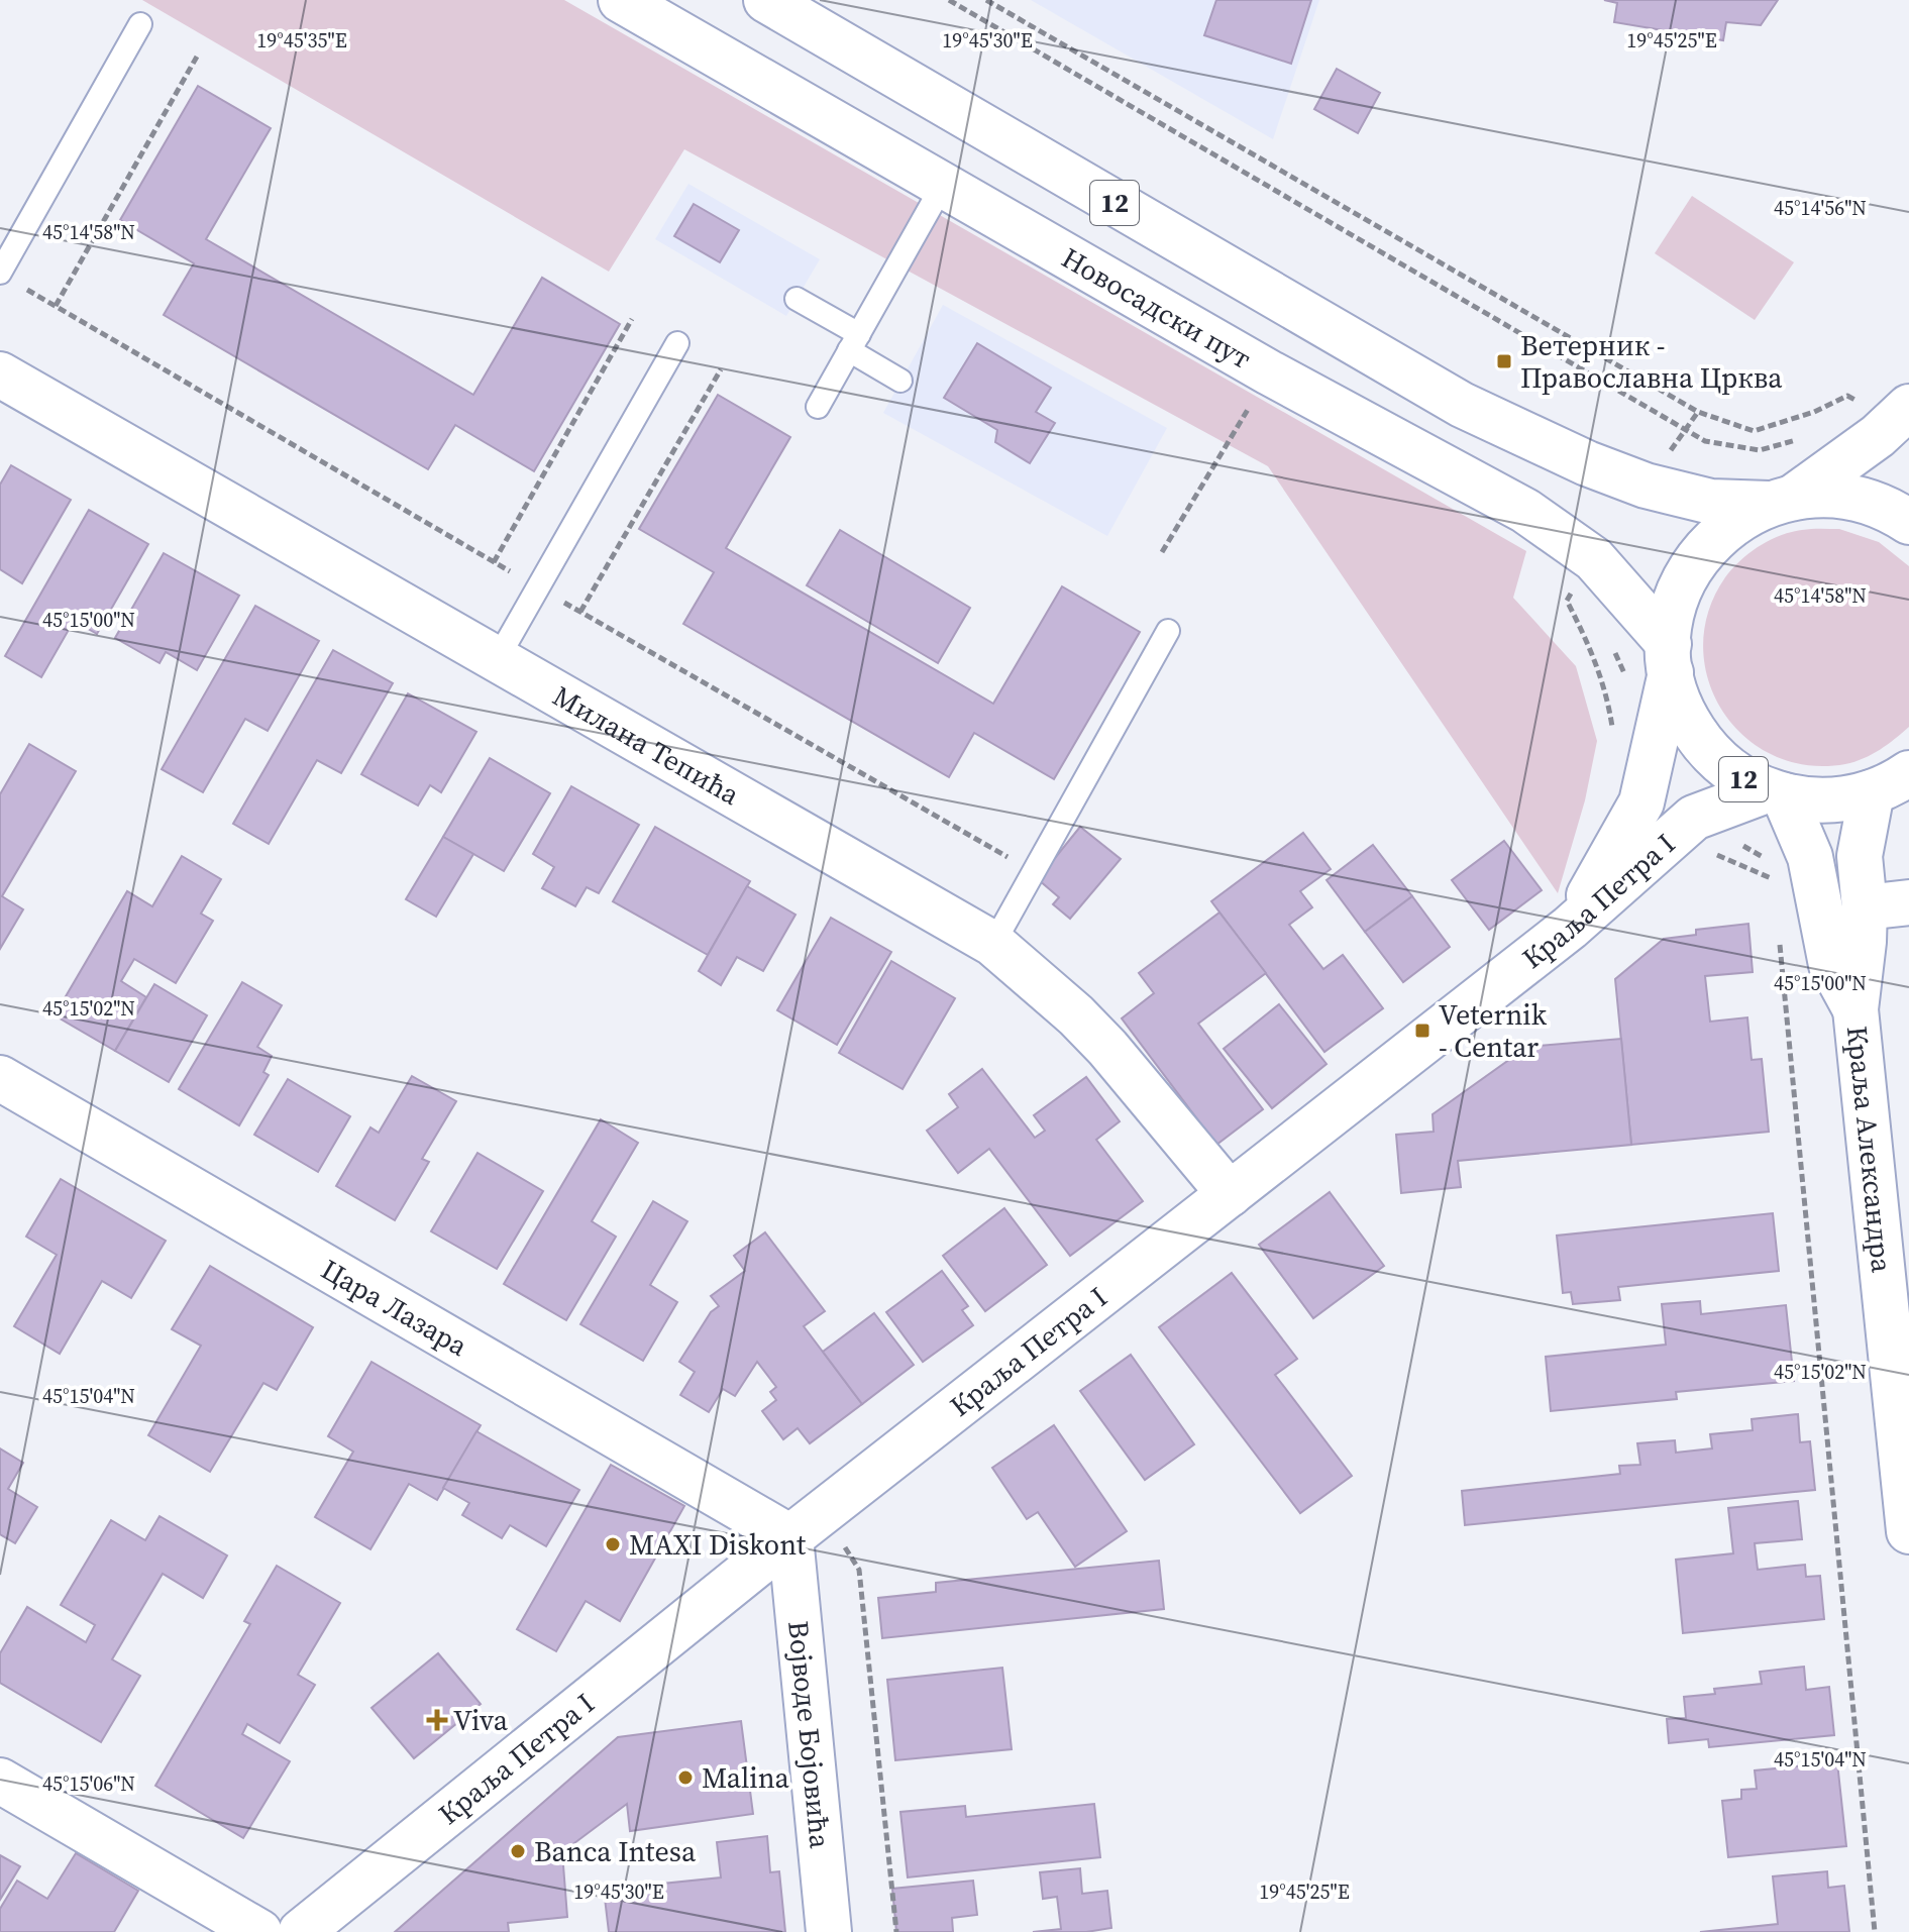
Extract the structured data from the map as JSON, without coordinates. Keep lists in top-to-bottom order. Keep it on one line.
{"streets":{"street":["12","Новосадски пут","Милана Тепића","Краља Петра I","Краља Александра","Цара Лазара","Војводе Бојовића"]},"crossings":[["12","Новосадски пут"],["12","Краља Петра I"],["Милана Тепића","Краља Петра I"],["Краља Петра I","Цара Лазара"],["Краља Петра I","Војводе Бојовића"],["Цара Лазара","Војводе Бојовића"]],"places":{"transit":["Ветерник - Православна Црква","Veternik - Centar"],"other":["MAXI Diskont","Malina","Banca Intesa"],"health":["Viva"]},"coordinates":["19°45'30\"E","19°45'25\"E","19°45'35\"E","45°14'56\"N","45°14'58\"N","45°15'00\"N","45°15'02\"N","45°15'04\"N","45°15'06\"N"]}
